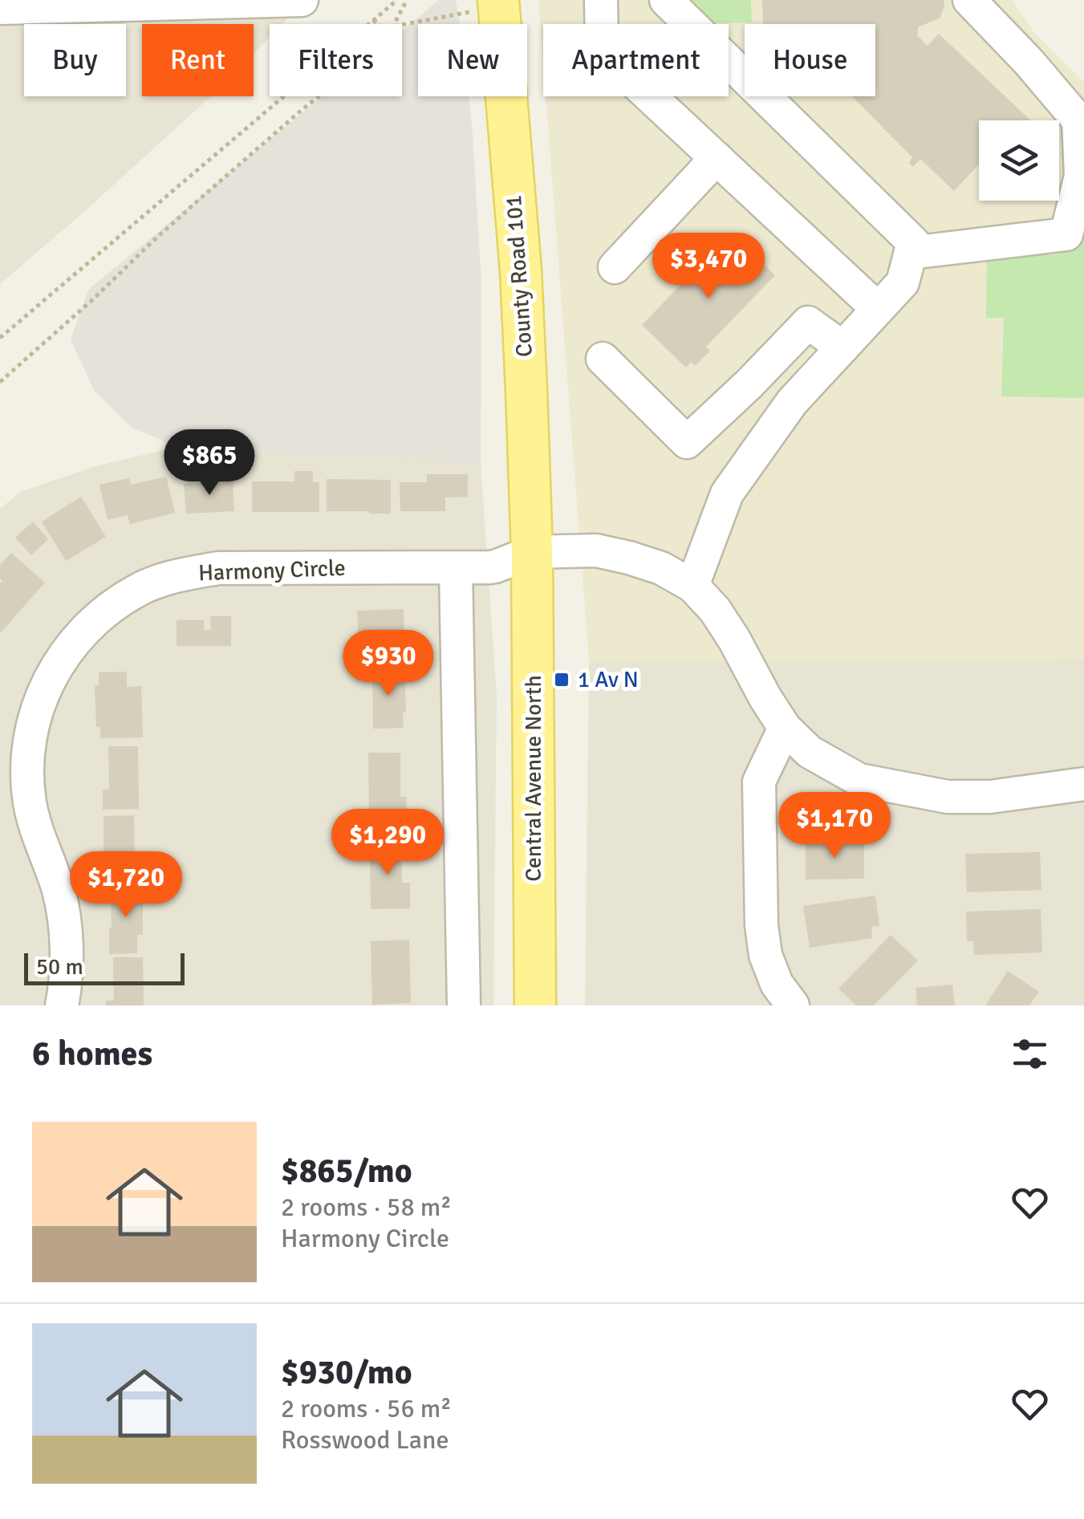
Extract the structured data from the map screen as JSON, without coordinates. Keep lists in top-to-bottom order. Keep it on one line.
{"streets":{"main road":["County Road 101","Central Avenue North"],"street":["Harmony Circle"]},"crossings":[["County Road 101","Harmony Circle"],["County Road 101","Central Avenue North"],["Harmony Circle","Central Avenue North"]],"places":{"transit":["1 Av N"]},"scale_bar":"50 m","page":{"chip":["Buy","Rent","Filters","New","Apartment","House"],"price":["$3,470","$865","$930","$1,170","$1,290","$1,720"],"scale":"50 m","heading":"6 homes","list":[{"name":"$865/mo","note":"2 rooms · 58 m² · Harmony Circle"},{"name":"$930/mo","note":"2 rooms · 56 m² · Rosswood Lane"}]}}
